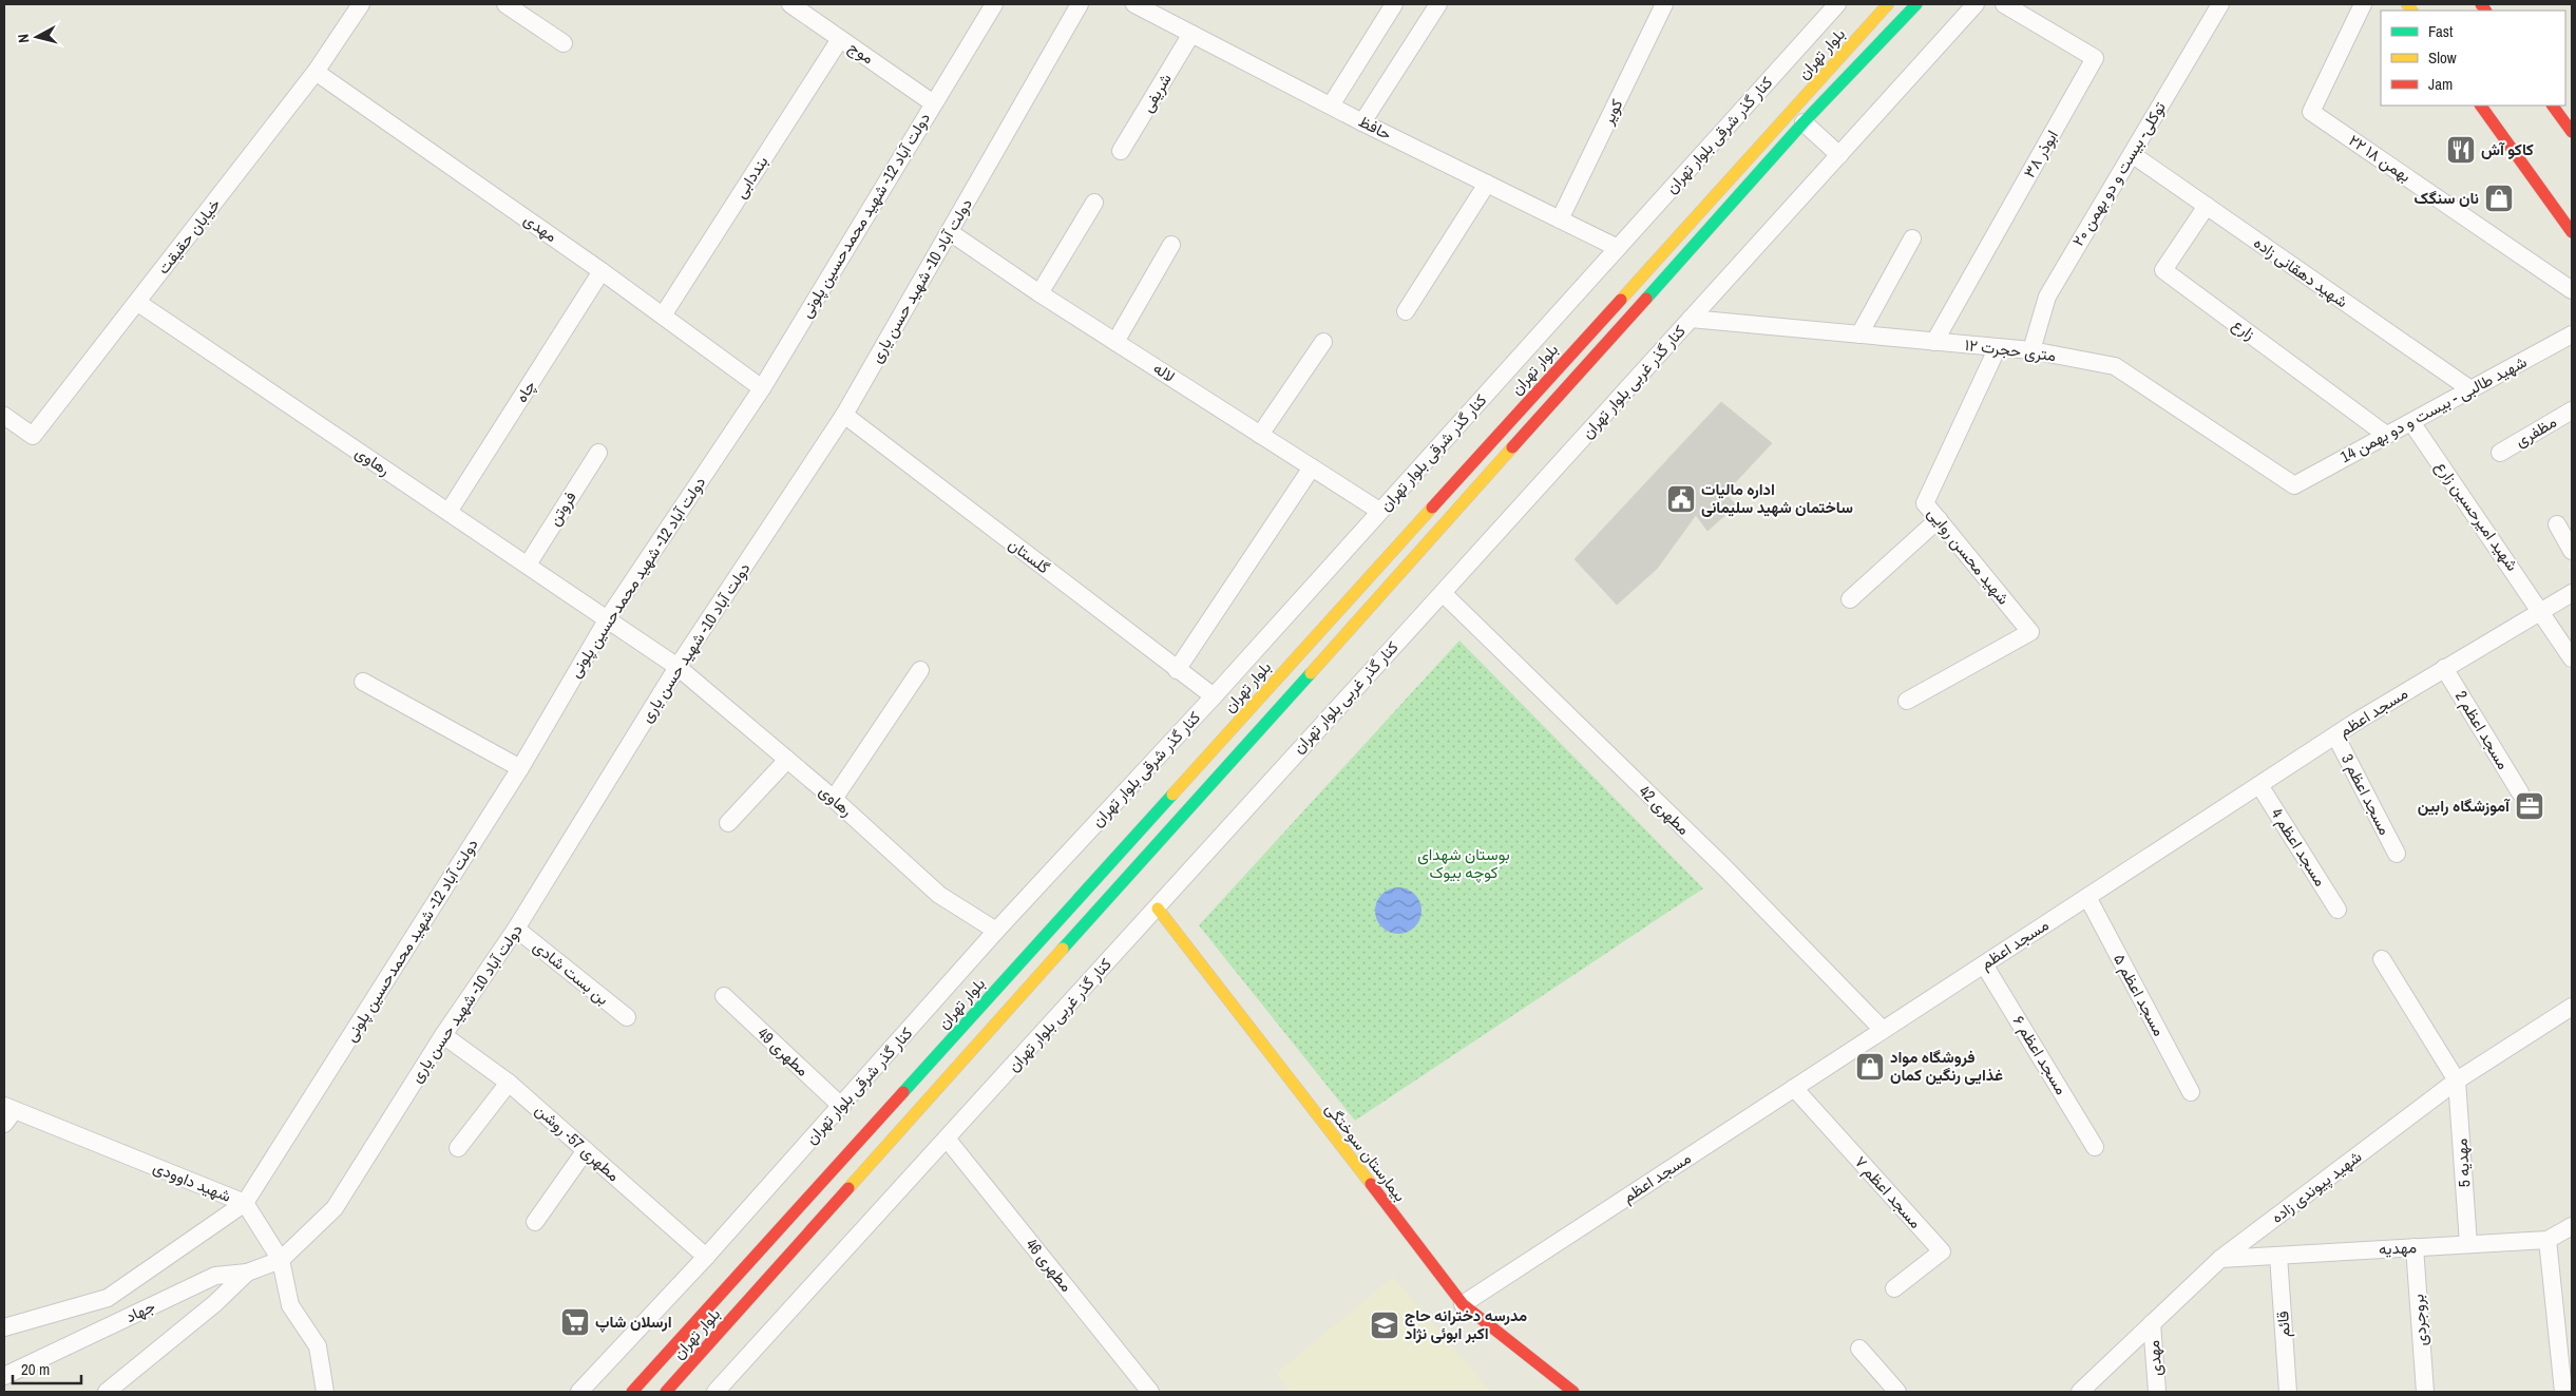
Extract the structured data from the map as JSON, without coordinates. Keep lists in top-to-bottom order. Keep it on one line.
{"streets":{"main road":["بلوار تهران","بیمارستان سوختگی"],"street":["موج","شریفی","کویر","حافظ","کنار گذر شرقی بلوار تهران","۳۸ ابوذر","۲۲ بهمن ۱۸","توکلی- بیست و دو بهمن ۲۰","بنددابی","دولت آباد 12- شهید محمدحسین پلونی","مهدی","خیابان حقیقت","شهید دهقانی زاده","دولت آباد 10- شهید حسن یاری","زارع","۱۲ متری حجرت","لاله","کنار گذر غربی بلوار تهران","چاه","شهید طالبی - بیست و دو بهمن 14","مظفری","رهاوی","فروتن","شهید امیرحسین زارع","گلستان","شهید محسن روایی","مسجد اعظم","مسجد اعظم 2","مسجد اعظم 3","مطهری 42","مسجد اعظم 4","بن بست شادی","مسجد اعظم ۵","مطهری 49","مسجد اعظم ۶","مطهری 57- روشن","مهدیه 5","شهید داوودی","شهید پیوندی زاده","مسجد اعظم ۷","مهدیه","مطهری 46","جهاد","بروجردی","قائم"]},"crossings":[["موج","بنددابی"],["موج","دولت آباد 12- شهید محمدحسین پلونی"],["شریفی","حافظ"],["کویر","حافظ"],["حافظ","کنار گذر شرقی بلوار تهران"],["کنار گذر شرقی بلوار تهران","لاله"],["کنار گذر شرقی بلوار تهران","رهاوی"],["کنار گذر شرقی بلوار تهران","گلستان"],["کنار گذر شرقی بلوار تهران","مطهری 49"],["کنار گذر شرقی بلوار تهران","مطهری 57- روشن"],["۳۸ ابوذر","۱۲ متری حجرت"],["توکلی- بیست و دو بهمن ۲۰","شهید دهقانی زاده"],["توکلی- بیست و دو بهمن ۲۰","۱۲ متری حجرت"],["بنددابی","مهدی"],["دولت آباد 12- شهید محمدحسین پلونی","مهدی"],["دولت آباد 12- شهید محمدحسین پلونی","رهاوی"],["دولت آباد 12- شهید محمدحسین پلونی","شهید داوودی"],["دولت آباد 12- شهید محمدحسین پلونی","جهاد"],["مهدی","خیابان حقیقت"],["مهدی","چاه"],["مهدی","شهید پیوندی زاده"],["خیابان حقیقت","رهاوی"],["شهید دهقانی زاده","زارع"],["شهید دهقانی زاده","شهید طالبی - بیست و دو بهمن 14"],["دولت آباد 10- شهید حسن یاری","لاله"],["دولت آباد 10- شهید حسن یاری","رهاوی"],["دولت آباد 10- شهید حسن یاری","گلستان"],["دولت آباد 10- شهید حسن یاری","بن بست شادی"],["دولت آباد 10- شهید حسن یاری","مطهری 57- روشن"],["دولت آباد 10- شهید حسن یاری","شهید داوودی"],["دولت آباد 10- شهید حسن یاری","جهاد"],["زارع","شهید طالبی - بیست و دو بهمن 14"],["۱۲ متری حجرت","کنار گذر غربی بلوار تهران"],["۱۲ متری حجرت","شهید طالبی - بیست و دو بهمن 14"],["۱۲ متری حجرت","شهید محسن روایی"],["کنار گذر غربی بلوار تهران","مطهری 42"],["کنار گذر غربی بلوار تهران","بیمارستان سوختگی"],["کنار گذر غربی بلوار تهران","مطهری 46"],["چاه","رهاوی"],["شهید طالبی - بیست و دو بهمن 14","شهید امیرحسین زارع"],["رهاوی","فروتن"],["شهید امیرحسین زارع","مسجد اعظم"],["مسجد اعظم","مسجد اعظم 2"],["مسجد اعظم","مسجد اعظم 3"],["مسجد اعظم","مطهری 42"],["مسجد اعظم","مسجد اعظم 4"],["مسجد اعظم","مسجد اعظم ۵"],["مسجد اعظم","مسجد اعظم ۶"],["مسجد اعظم","بیمارستان سوختگی"],["مسجد اعظم","مسجد اعظم ۷"],["مهدیه 5","شهید پیوندی زاده"],["مهدیه 5","مهدیه"],["شهید داوودی","جهاد"],["شهید پیوندی زاده","مهدیه"],["مهدیه","بروجردی"],["مهدیه","قائم"]],"parks":["بوستان شهدای کوچه بیوک"],"places":{"restaurant":["کاکو آش"],"shop":["نان سنگک","فروشگاه مواد غذایی رنگین کمان"],"public building":["اداره مالیات ساختمان شهید سلیمانی"],"office":["آموزشگاه رابین"],"supermarket":["ارسلان شاپ"],"school or university":["مدرسه دخترانه حاج اکبر ابوئی نژاد"]},"legend":["Fast","Slow","Jam"],"scale_bar":"20 m","north":"left"}
